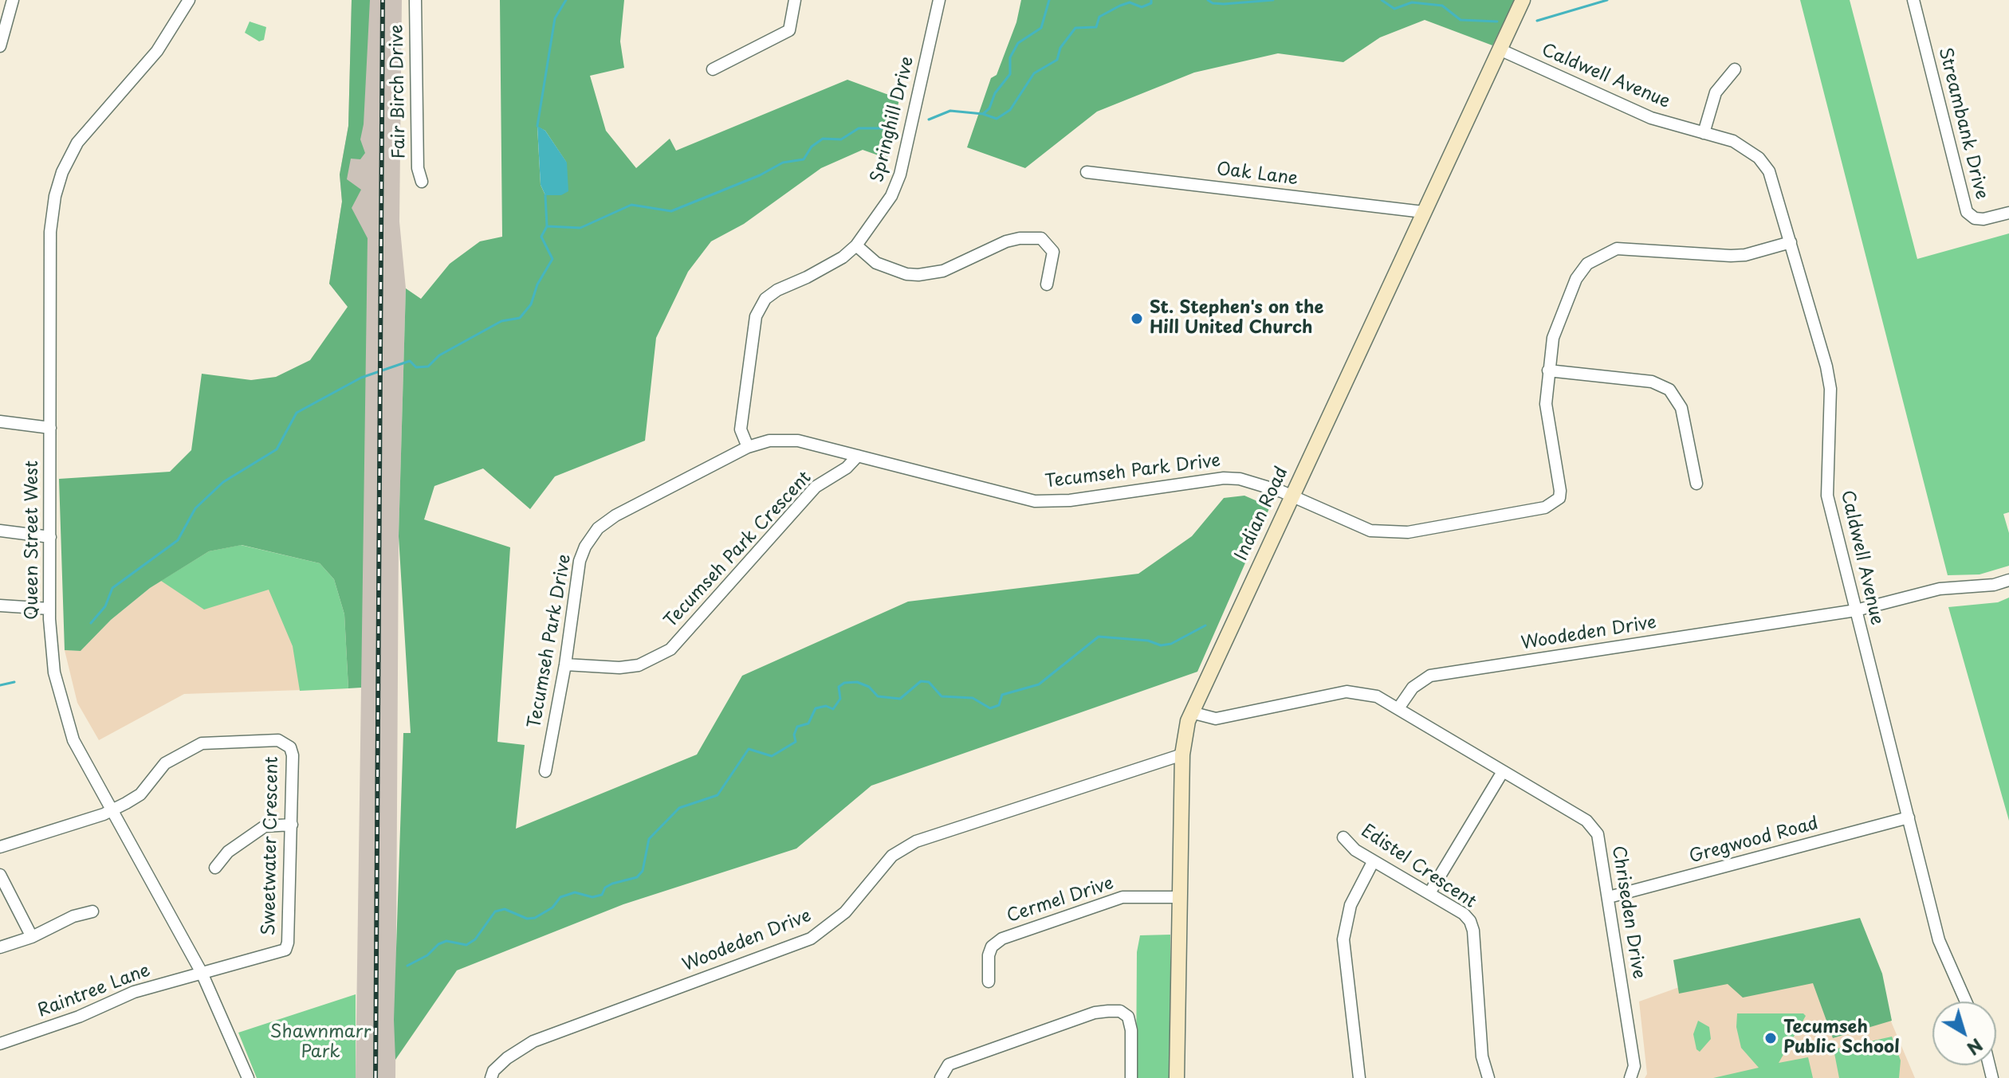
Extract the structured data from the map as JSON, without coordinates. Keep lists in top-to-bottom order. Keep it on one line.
{"streets":{"street":["Caldwell Avenue","Fair Birch Drive","Springhill Drive","Streambank Drive","Oak Lane","Tecumseh Park Drive","Indian Road","Queen Street West","Tecumseh Park Crescent","Woodeden Drive","Gregwood Road","Sweetwater Crescent","Edistel Crescent","Cermel Drive","Chriseden Drive","Raintree Lane"]},"crossings":[["Caldwell Avenue","Tecumseh Park Drive"],["Caldwell Avenue","Indian Road"],["Caldwell Avenue","Woodeden Drive"],["Caldwell Avenue","Gregwood Road"],["Springhill Drive","Tecumseh Park Drive"],["Oak Lane","Indian Road"],["Tecumseh Park Drive","Indian Road"],["Tecumseh Park Drive","Tecumseh Park Crescent"],["Indian Road","Woodeden Drive"],["Indian Road","Cermel Drive"],["Queen Street West","Sweetwater Crescent"],["Queen Street West","Raintree Lane"],["Woodeden Drive","Chriseden Drive"],["Gregwood Road","Chriseden Drive"],["Sweetwater Crescent","Raintree Lane"]],"parks":["Shawnmarr Park"],"places":["St. Stephen's on the Hill United Church","Tecumseh Public School"],"north":"bottom right"}
